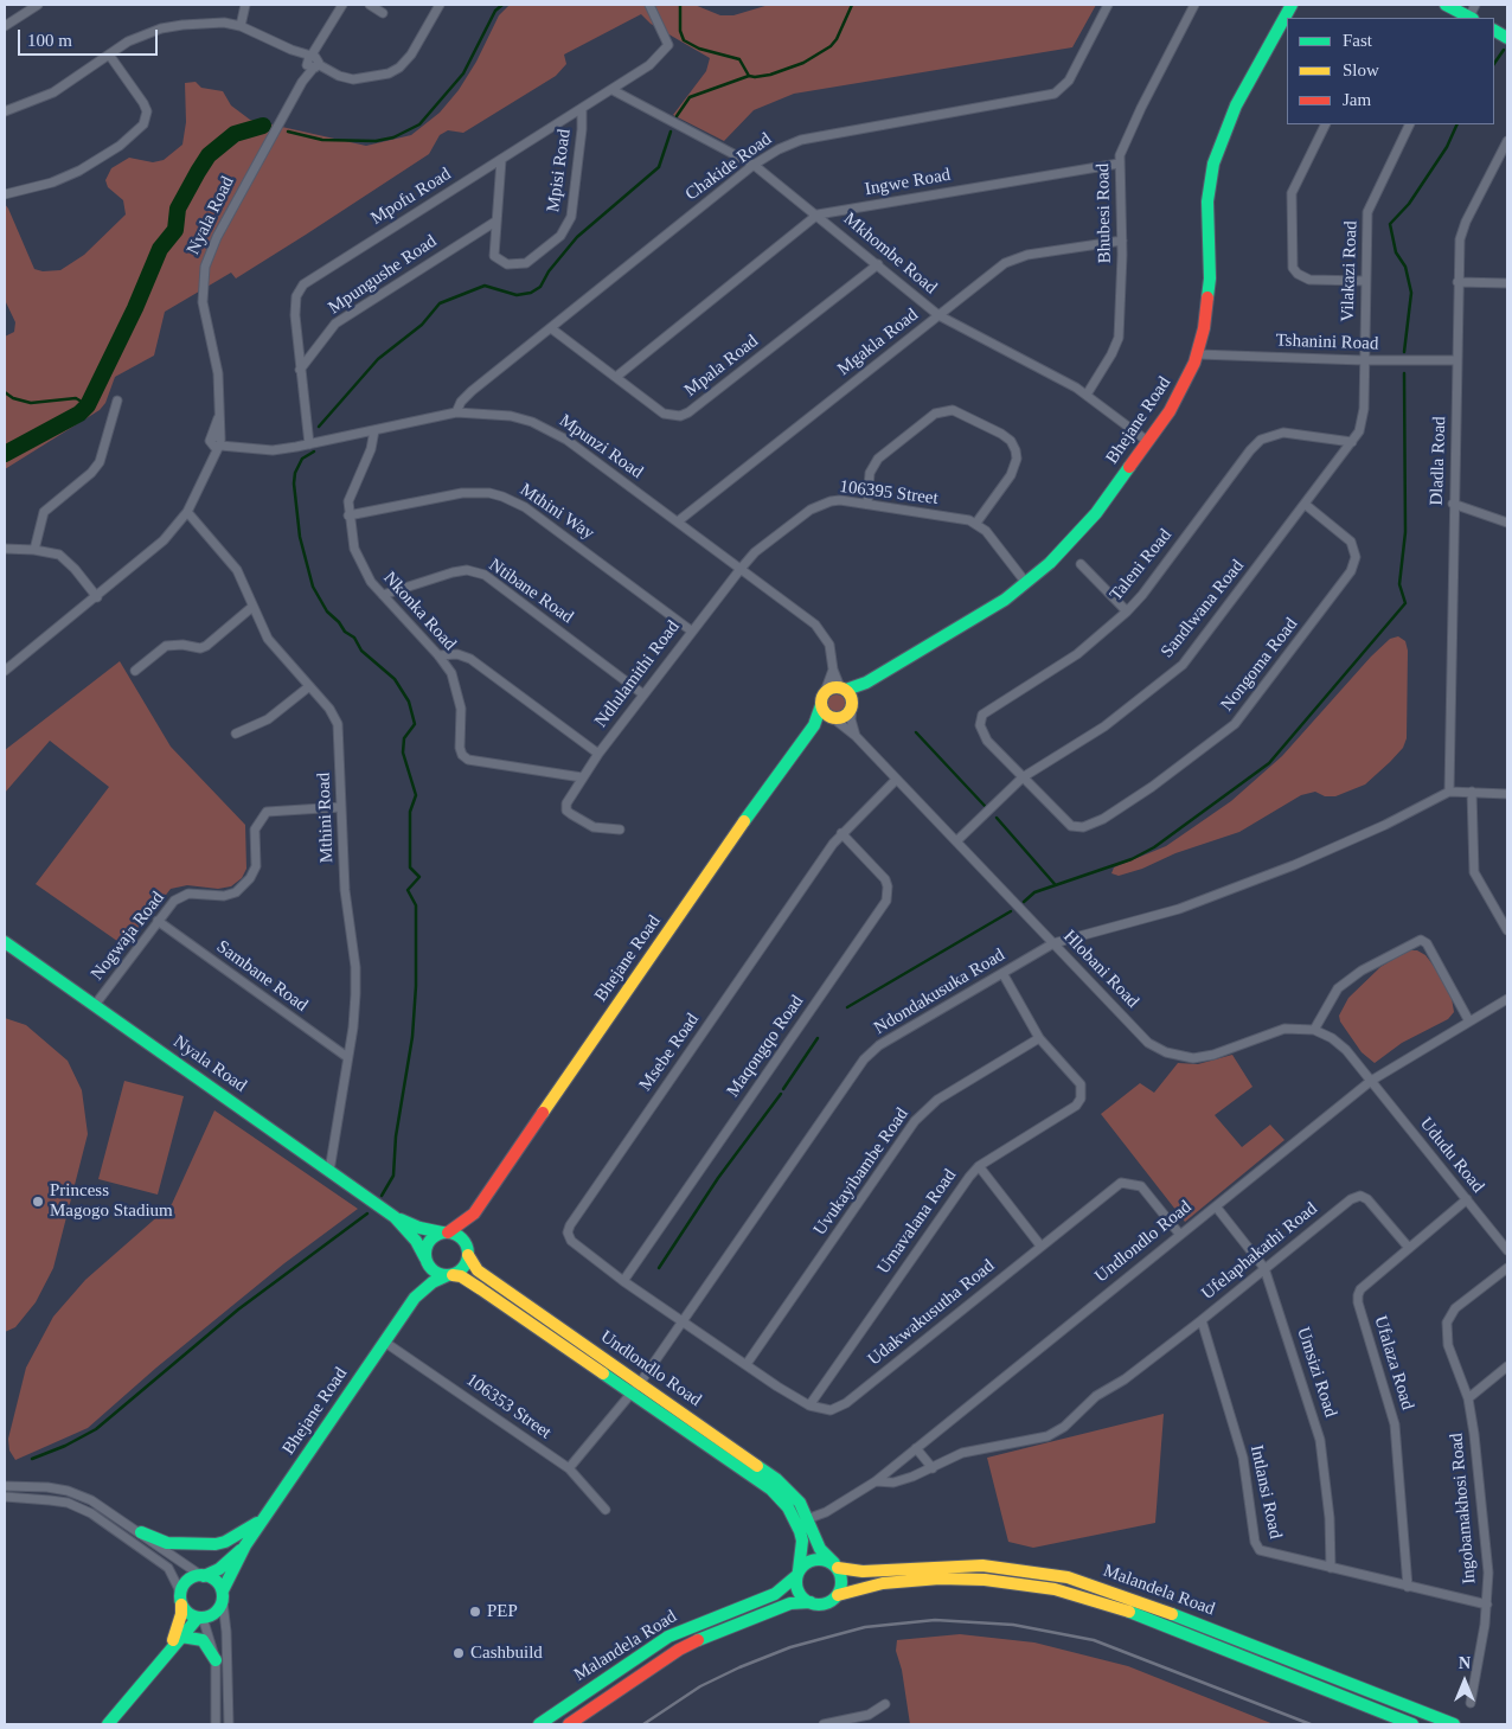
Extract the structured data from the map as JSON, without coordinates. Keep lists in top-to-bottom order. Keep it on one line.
{"streets":{"main road":["Nyala Road","Bhejane Road","Undlondlo Road","Malandela Road"],"street":["Chakide Road","Mpisi Road","Ingwe Road","Mpofu Road","Bhubesi Road","Mkhombe Road","Vilakazi Road","Mpungushe Road","Mgakla Road","Tshanini Road","Mpala Road","Mpunzi Road","Dladla Road","106395 Street","Mthini Way","Taleni Road","Ntibane Road","Sandlwana Road","Nkonka Road","Nongoma Road","Ndlulamithi Road","Mthini Road","Nogwaja Road","Hlobani Road","Sambane Road","Ndondakusuka Road","Maqongqo Road","Msebe Road","Ududu Road","Uvukayibambe Road","Umavalana Road","Ufelaphakathi Road","Udakwakusutha Road","Ufalaza Road","Umsizi Road","106353 Street","Intlansi Road","Ingobamakhosi Road"]},"crossings":[["Chakide Road","Mkhombe Road"],["Chakide Road","Mpala Road"],["Chakide Road","Mpunzi Road"],["Mpisi Road","Mpofu Road"],["Mpisi Road","Mpungushe Road"],["Ingwe Road","Bhubesi Road"],["Ingwe Road","Mkhombe Road"],["Ingwe Road","Mpala Road"],["Mpofu Road","Mkhombe Road"],["Mpofu Road","Mpungushe Road"],["Mpofu Road","Mpunzi Road"],["Bhubesi Road","Mkhombe Road"],["Bhubesi Road","Mgakla Road"],["Nyala Road","Bhejane Road"],["Nyala Road","Mpunzi Road"],["Nyala Road","Mthini Road"],["Nyala Road","Nogwaja Road"],["Nyala Road","Undlondlo Road"],["Mkhombe Road","Mgakla Road"],["Mkhombe Road","Mpala Road"],["Mkhombe Road","Bhejane Road"],["Vilakazi Road","Tshanini Road"],["Vilakazi Road","Sandlwana Road"],["Mgakla Road","Mpunzi Road"],["Tshanini Road","Bhejane Road"],["Tshanini Road","Dladla Road"],["Tshanini Road","Sandlwana Road"],["Bhejane Road","Mpunzi Road"],["Bhejane Road","Hlobani Road"],["Bhejane Road","Undlondlo Road"],["Bhejane Road","106353 Street"],["Mpunzi Road","106395 Street"],["Mpunzi Road","Nkonka Road"],["Mpunzi Road","Ndlulamithi Road"],["Mpunzi Road","Hlobani Road"],["Dladla Road","Ndondakusuka Road"],["106395 Street","Ndlulamithi Road"],["Mthini Way","Nkonka Road"],["Mthini Way","Ndlulamithi Road"],["Taleni Road","Sandlwana Road"],["Taleni Road","Nongoma Road"],["Ntibane Road","Nkonka Road"],["Ntibane Road","Ndlulamithi Road"],["Sandlwana Road","Nongoma Road"],["Sandlwana Road","Hlobani Road"],["Nkonka Road","Ndlulamithi Road"],["Mthini Road","Nogwaja Road"],["Mthini Road","Sambane Road"],["Nogwaja Road","Sambane Road"],["Hlobani Road","Ndondakusuka Road"],["Hlobani Road","Msebe Road"],["Hlobani Road","Ududu Road"],["Hlobani Road","Undlondlo Road"],["Ndondakusuka Road","Msebe Road"],["Ndondakusuka Road","Umavalana Road"],["Ndondakusuka Road","Undlondlo Road"],["Ndondakusuka Road","106353 Street"],["Maqongqo Road","Msebe Road"],["Ududu Road","Undlondlo Road"],["Ududu Road","Ufalaza Road"],["Uvukayibambe Road","Umavalana Road"],["Umavalana Road","Udakwakusutha Road"],["Undlondlo Road","Ufelaphakathi Road"],["Undlondlo Road","Udakwakusutha Road"],["Undlondlo Road","Umsizi Road"],["Undlondlo Road","Malandela Road"],["Ufelaphakathi Road","Ufalaza Road"],["Ufelaphakathi Road","Umsizi Road"],["Ufelaphakathi Road","Intlansi Road"],["Ufalaza Road","Intlansi Road"],["Umsizi Road","Intlansi Road"],["Intlansi Road","Ingobamakhosi Road"]],"places":["Princess Magogo Stadium","PEP","Cashbuild"],"legend":["Fast","Slow","Jam"],"scale_bar":"100 m","north":"top"}
